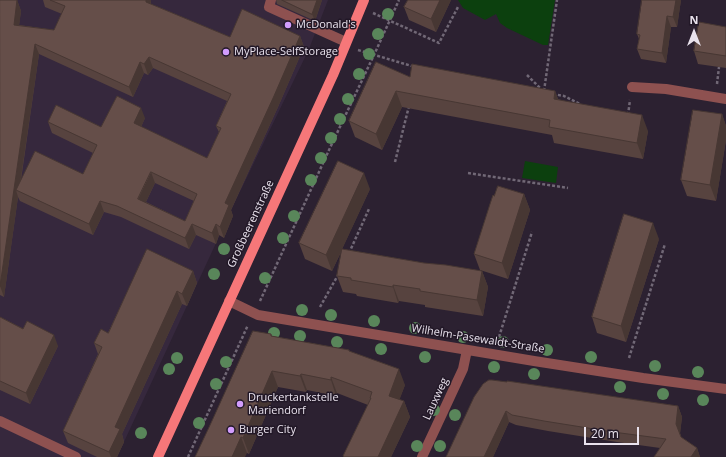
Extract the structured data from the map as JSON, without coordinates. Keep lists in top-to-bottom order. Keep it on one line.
{"streets":{"main road":["Großbeerenstraße"],"street":["Wilhelm-Pasewaldt-Straße","Lauxweg"]},"crossings":[["Großbeerenstraße","Wilhelm-Pasewaldt-Straße"],["Wilhelm-Pasewaldt-Straße","Lauxweg"]],"places":["McDonald's","MyPlace-SelfStorage","Druckertankstelle Mariendorf","Burger City"],"scale_bar":"20 m","north":"top"}
